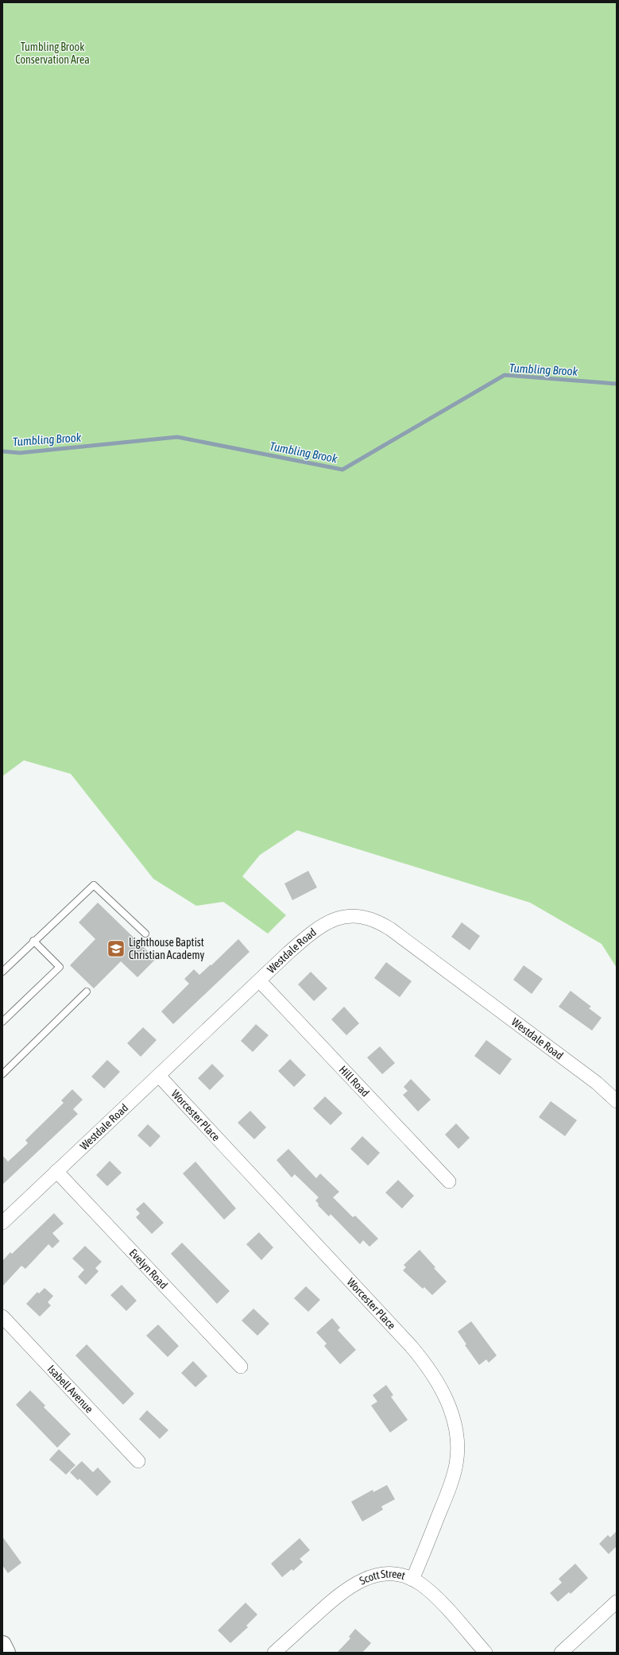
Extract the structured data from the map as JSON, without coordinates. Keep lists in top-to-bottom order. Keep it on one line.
{"streets":{"street":["Westdale Road","Hill Road","Worcester Place","Evelyn Road","Isabell Avenue","Scott Street"]},"crossings":[["Westdale Road","Hill Road"],["Westdale Road","Worcester Place"],["Westdale Road","Evelyn Road"],["Worcester Place","Scott Street"]],"water":["Tumbling Brook"],"parks":["Tumbling Brook Conservation Area"],"places":{"school or university":["Lighthouse Baptist Christian Academy"]}}
